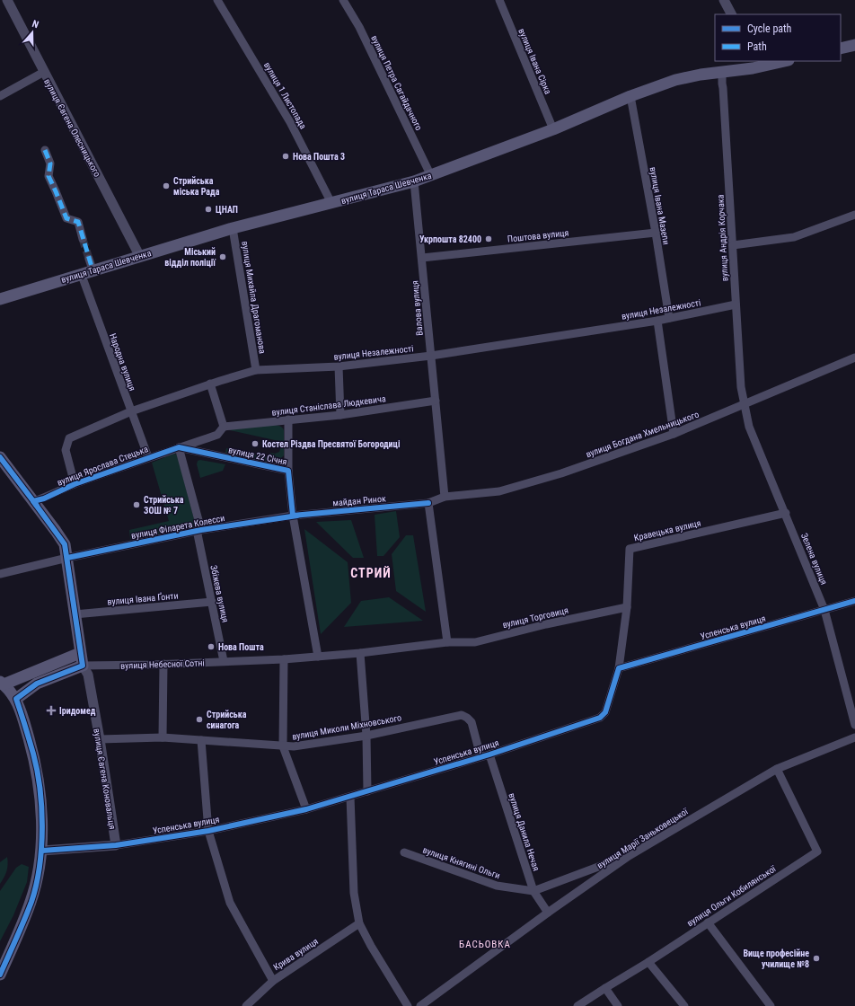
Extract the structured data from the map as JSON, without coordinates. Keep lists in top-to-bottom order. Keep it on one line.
{"streets":{"main road":["вулиця Тараса Шевченка","вулиця Небесної Сотні","вулиця Євгена Коновальця"],"street":["вулиця Івана Сірка","вулиця Петра Сагайдачного","вулиця 1 Листопада","вулиця Євгена Олесницького","вулиця Івана Мазепи","Поштова вулиця","вулиця Андрія Корчака","вулиця Михайла Драгоманова","Валова вулиця","вулиця Незалежності","Народна вулиця","вулиця Станіслава Людкевича","вулиця Богдана Хмельницького","вулиця 22 Січня","вулиця Ярослава Стецька","майдан Ринок","вулиця Філарета Колесси","Кравецька вулиця","Зелена вулиця","Збіжева вулиця","вулиця Івана Ґонти","вулиця Торговиця","Успенська вулиця","вулиця Миколи Міхновського","вулиця Данила Нечая","вулиця Марії Заньковецької","вулиця Княгині Ольги","вулиця Ольги Кобилянської","Крива вулиця"]},"crossings":[["вулиця Івана Сірка","вулиця Тараса Шевченка"],["вулиця Петра Сагайдачного","вулиця Тараса Шевченка"],["вулиця 1 Листопада","вулиця Тараса Шевченка"],["вулиця Євгена Олесницького","вулиця Тараса Шевченка"],["вулиця Тараса Шевченка","вулиця Івана Мазепи"],["вулиця Тараса Шевченка","вулиця Андрія Корчака"],["вулиця Тараса Шевченка","вулиця Михайла Драгоманова"],["вулиця Тараса Шевченка","Валова вулиця"],["вулиця Тараса Шевченка","Народна вулиця"],["вулиця Івана Мазепи","Поштова вулиця"],["вулиця Івана Мазепи","вулиця Незалежності"],["Поштова вулиця","Валова вулиця"],["вулиця Андрія Корчака","вулиця Незалежності"],["вулиця Андрія Корчака","вулиця Богдана Хмельницького"],["вулиця Андрія Корчака","Зелена вулиця"],["вулиця Михайла Драгоманова","вулиця Незалежності"],["Валова вулиця","вулиця Незалежності"],["Валова вулиця","вулиця Станіслава Людкевича"],["Валова вулиця","вулиця Богдана Хмельницького"],["вулиця Незалежності","Народна вулиця"],["вулиця Незалежності","вулиця Ярослава Стецька"],["Народна вулиця","вулиця Ярослава Стецька"],["вулиця Станіслава Людкевича","вулиця 22 Січня"],["вулиця Станіслава Людкевича","вулиця Ярослава Стецька"],["вулиця Богдана Хмельницького","майдан Ринок"],["вулиця Богдана Хмельницького","Зелена вулиця"],["вулиця 22 Січня","вулиця Ярослава Стецька"],["вулиця 22 Січня","майдан Ринок"],["вулиця 22 Січня","вулиця Філарета Колесси"],["вулиця 22 Січня","Збіжева вулиця"],["вулиця Ярослава Стецька","Збіжева вулиця"],["вулиця Ярослава Стецька","вулиця Євгена Коновальця"],["майдан Ринок","вулиця Філарета Колесси"],["вулиця Філарета Колесси","Збіжева вулиця"],["вулиця Філарета Колесси","вулиця Євгена Коновальця"],["Кравецька вулиця","Зелена вулиця"],["Кравецька вулиця","вулиця Торговиця"],["Кравецька вулиця","Успенська вулиця"],["Зелена вулиця","Успенська вулиця"],["Збіжева вулиця","вулиця Івана Ґонти"],["Збіжева вулиця","вулиця Небесної Сотні"],["вулиця Івана Ґонти","вулиця Євгена Коновальця"],["Успенська вулиця","вулиця Миколи Міхновського"],["Успенська вулиця","вулиця Євгена Коновальця"],["Успенська вулиця","вулиця Данила Нечая"],["вулиця Небесної Сотні","вулиця Євгена Коновальця"],["вулиця Миколи Міхновського","вулиця Євгена Коновальця"],["вулиця Миколи Міхновського","вулиця Данила Нечая"],["вулиця Данила Нечая","вулиця Марії Заньковецької"],["вулиця Данила Нечая","вулиця Княгині Ольги"],["вулиця Марії Заньковецької","вулиця Ольги Кобилянської"]],"districts":["СТРИЙ","БАСЬОВКА"],"places":{"other":["Нова Пошта 3","Стрийська міська Рада","ЦНАП","Укрпошта 82400","Міський відділ поліції","Костел Різдва Пресвятої Богородиці","Стрийська ЗОШ № 7","Нова Пошта","Стрийська синагога","Вище професійне училище №8"],"health":["Іридомед"]},"legend":["Cycle path","Path"],"north":"top"}
